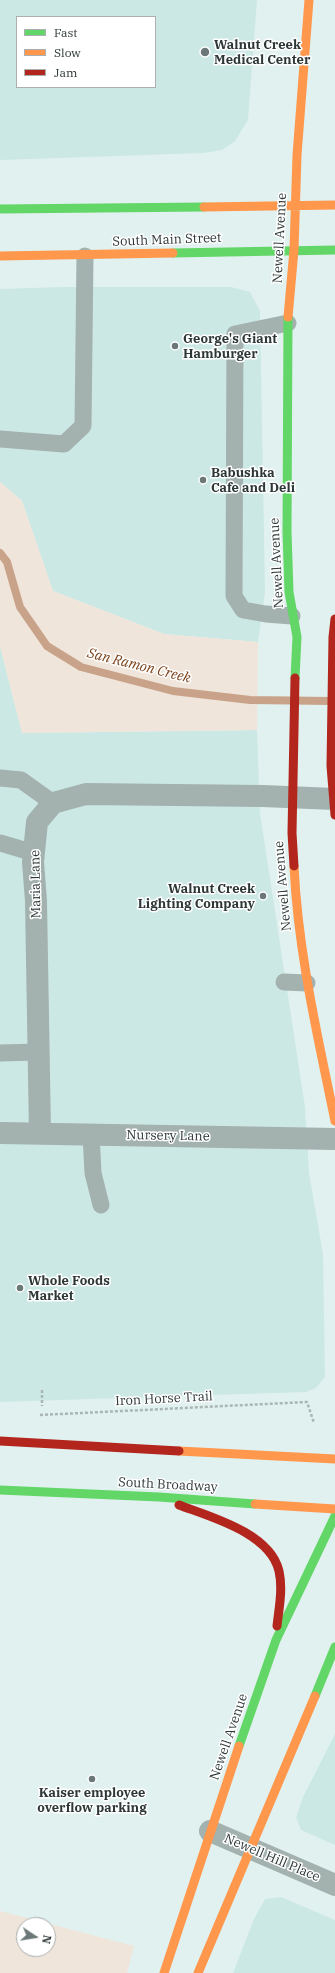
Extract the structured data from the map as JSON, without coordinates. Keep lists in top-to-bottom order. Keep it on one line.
{"streets":{"street":["Newell Avenue","South Main Street","Maria Lane","Nursery Lane","South Broadway","Newell Hill Place"],"path":["Iron Horse Trail"]},"crossings":[["Newell Avenue","South Main Street"],["Newell Avenue","Newell Hill Place"],["Maria Lane","Nursery Lane"]],"water":["San Ramon Creek"],"places":["Walnut Creek Medical Center","George's Giant Hamburger","Babushka Cafe and Deli","Walnut Creek Lighting Company","Whole Foods Market","Kaiser employee overflow parking"],"legend":["Fast","Slow","Jam"],"north":"right"}
